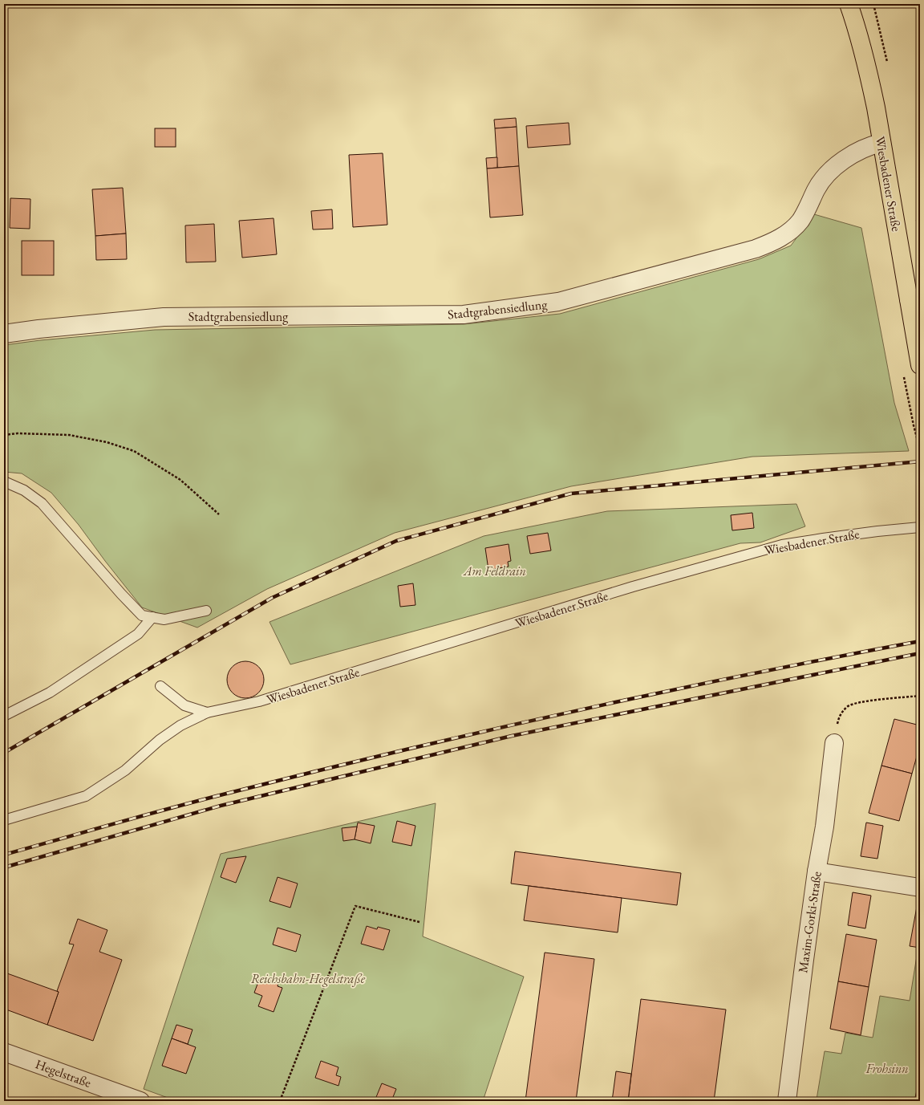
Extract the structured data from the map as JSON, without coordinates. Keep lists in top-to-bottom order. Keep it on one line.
{"streets":{"main road":["Wiesbadener Straße"],"street":["Stadtgrabensiedlung","Maxim-Gorki-Straße","Hegelstraße"]},"crossings":[["Wiesbadener Straße","Stadtgrabensiedlung"]],"parks":["Am Feldrain","Reichsbahn-Hegelstraße","Frohsinn"]}
